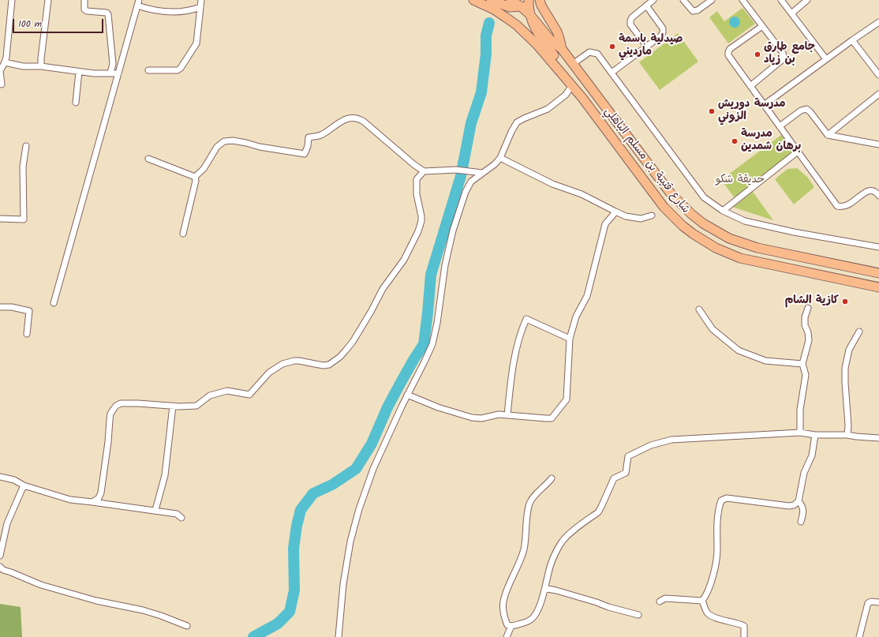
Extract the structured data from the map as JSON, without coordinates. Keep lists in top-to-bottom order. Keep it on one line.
{"streets":{"main road":["شارع قتيبة بن مسلم الباهلي"]},"parks":["حديقة شكو"],"places":["صيدلية باسمة مارديني","جامع طارق بن زياد","مدرسة دوريش الزوني","مدرسة برهان شمدين","كازية الشام"],"scale_bar":"100 m"}
